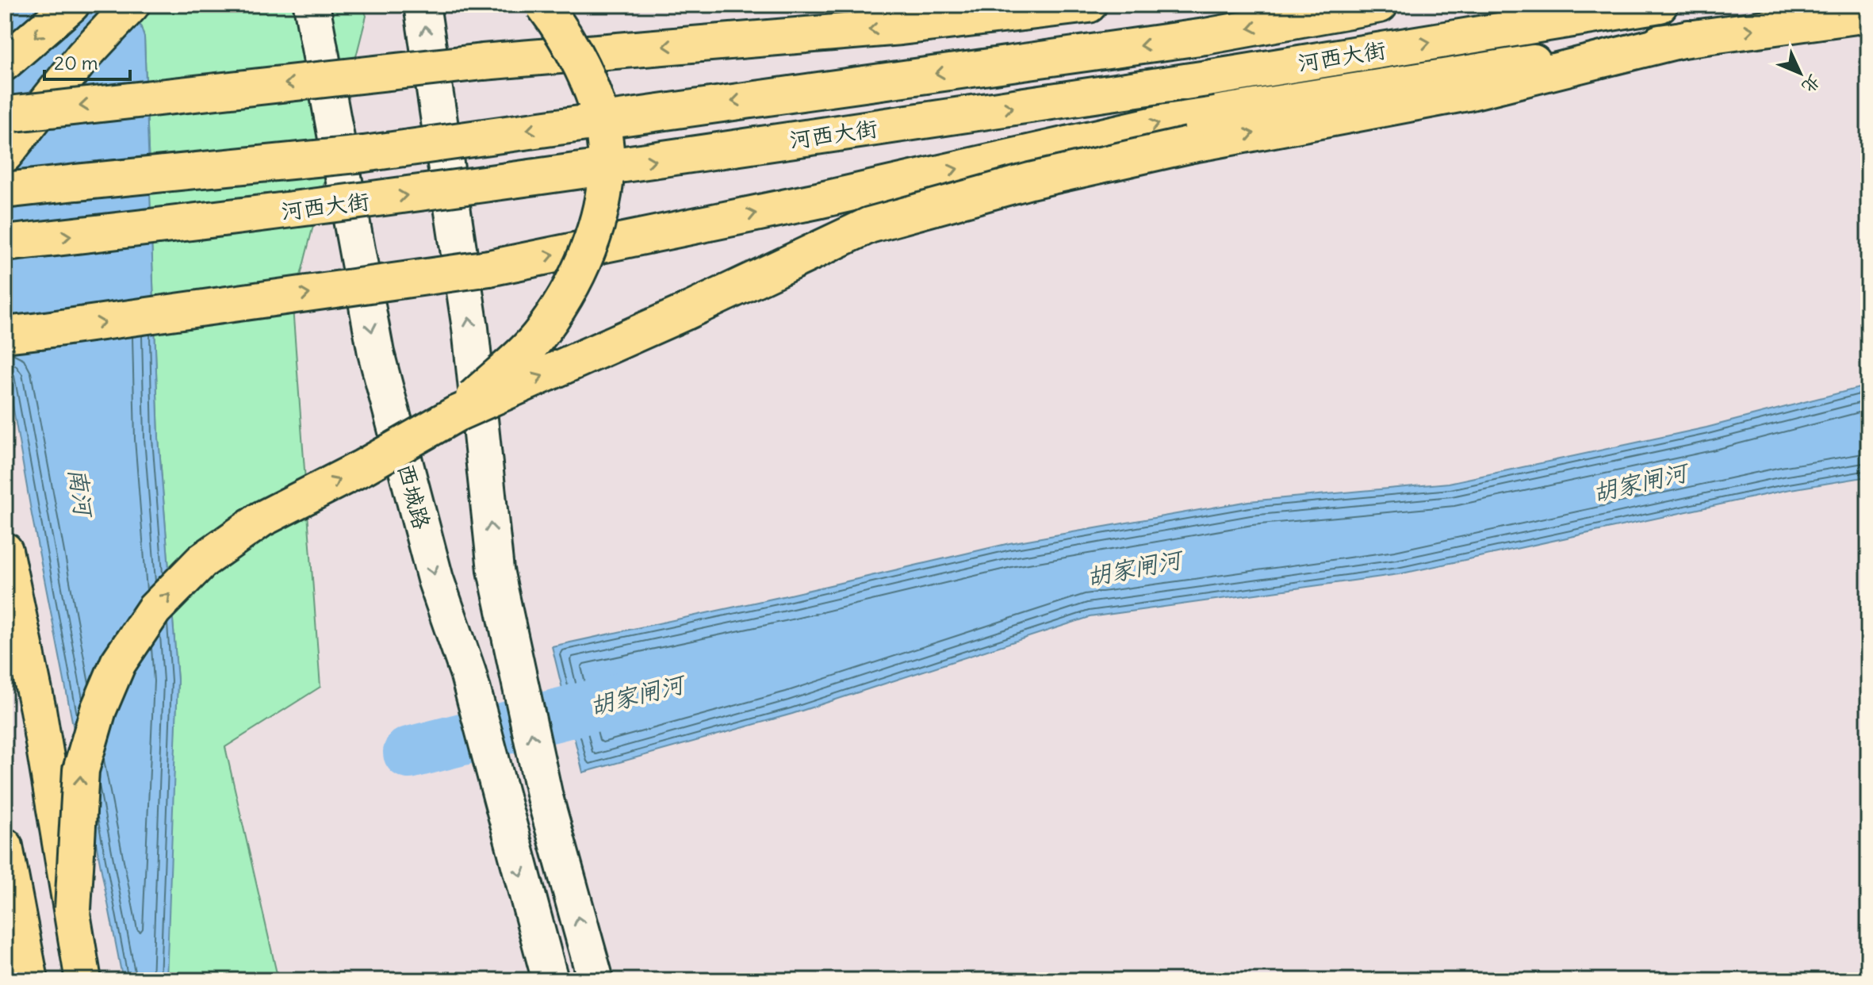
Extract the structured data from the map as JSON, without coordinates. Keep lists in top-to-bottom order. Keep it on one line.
{"streets":{"main road":["河西大街"],"street":["西城路"]},"water":["胡家闸河","南河"],"scale_bar":"20 m","north":"bottom right"}
